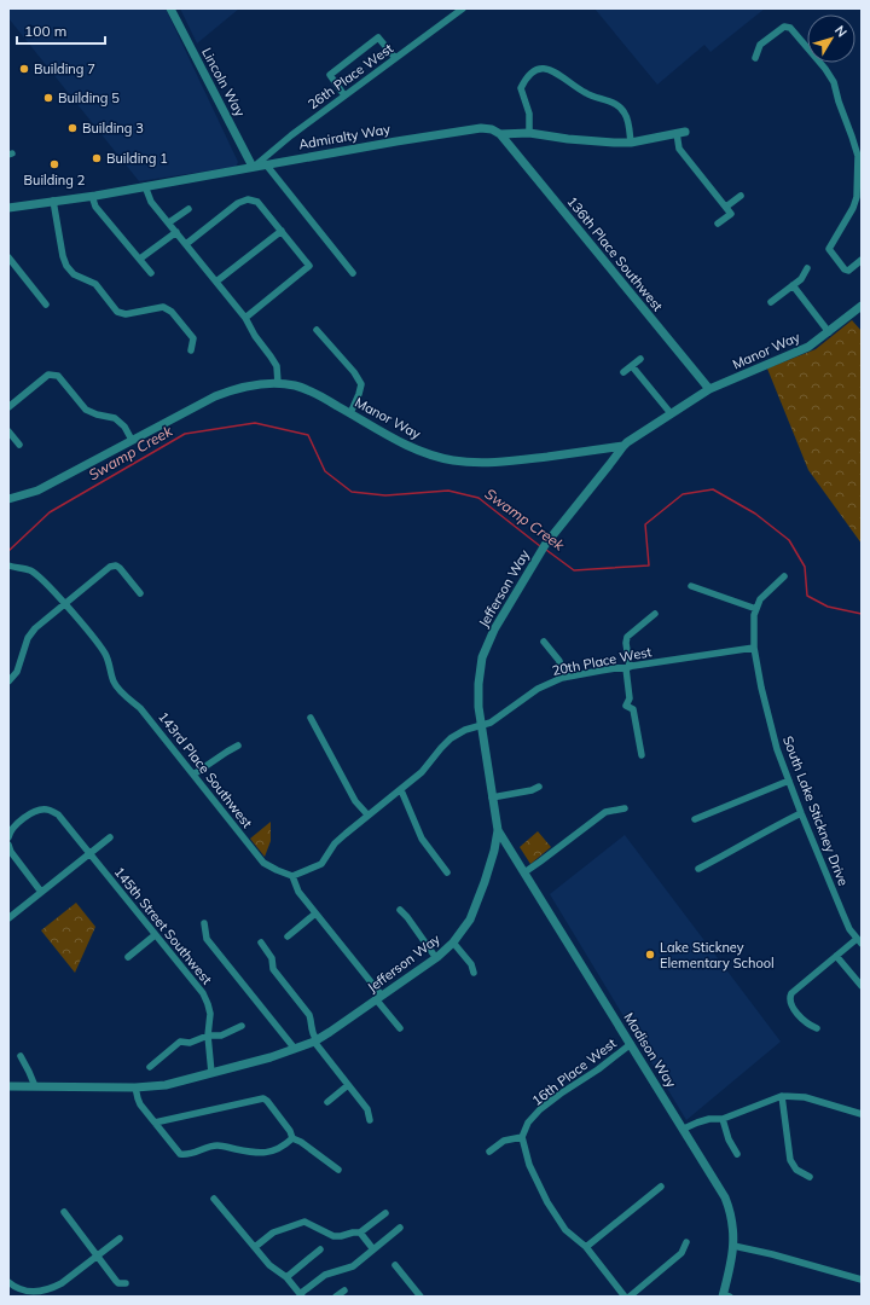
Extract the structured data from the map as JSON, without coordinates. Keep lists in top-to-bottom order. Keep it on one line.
{"streets":{"street":["26th Place West","Lincoln Way","Admiralty Way","136th Place Southwest","Manor Way","Jefferson Way","20th Place West","143rd Place Southwest","South Lake Stickney Drive","145th Street Southwest","Madison Way","16th Place West"]},"crossings":[["26th Place West","Lincoln Way"],["26th Place West","Admiralty Way"],["Lincoln Way","Admiralty Way"],["Admiralty Way","136th Place Southwest"],["136th Place Southwest","Manor Way"],["Manor Way","Jefferson Way"],["Jefferson Way","20th Place West"],["Jefferson Way","145th Street Southwest"],["Jefferson Way","Madison Way"],["20th Place West","143rd Place Southwest"],["20th Place West","South Lake Stickney Drive"],["Madison Way","16th Place West"]],"water":["Swamp Creek"],"places":["Building 7","Building 5","Building 3","Building 1","Building 2","Lake Stickney Elementary School"],"scale_bar":"100 m","north":"top right"}
